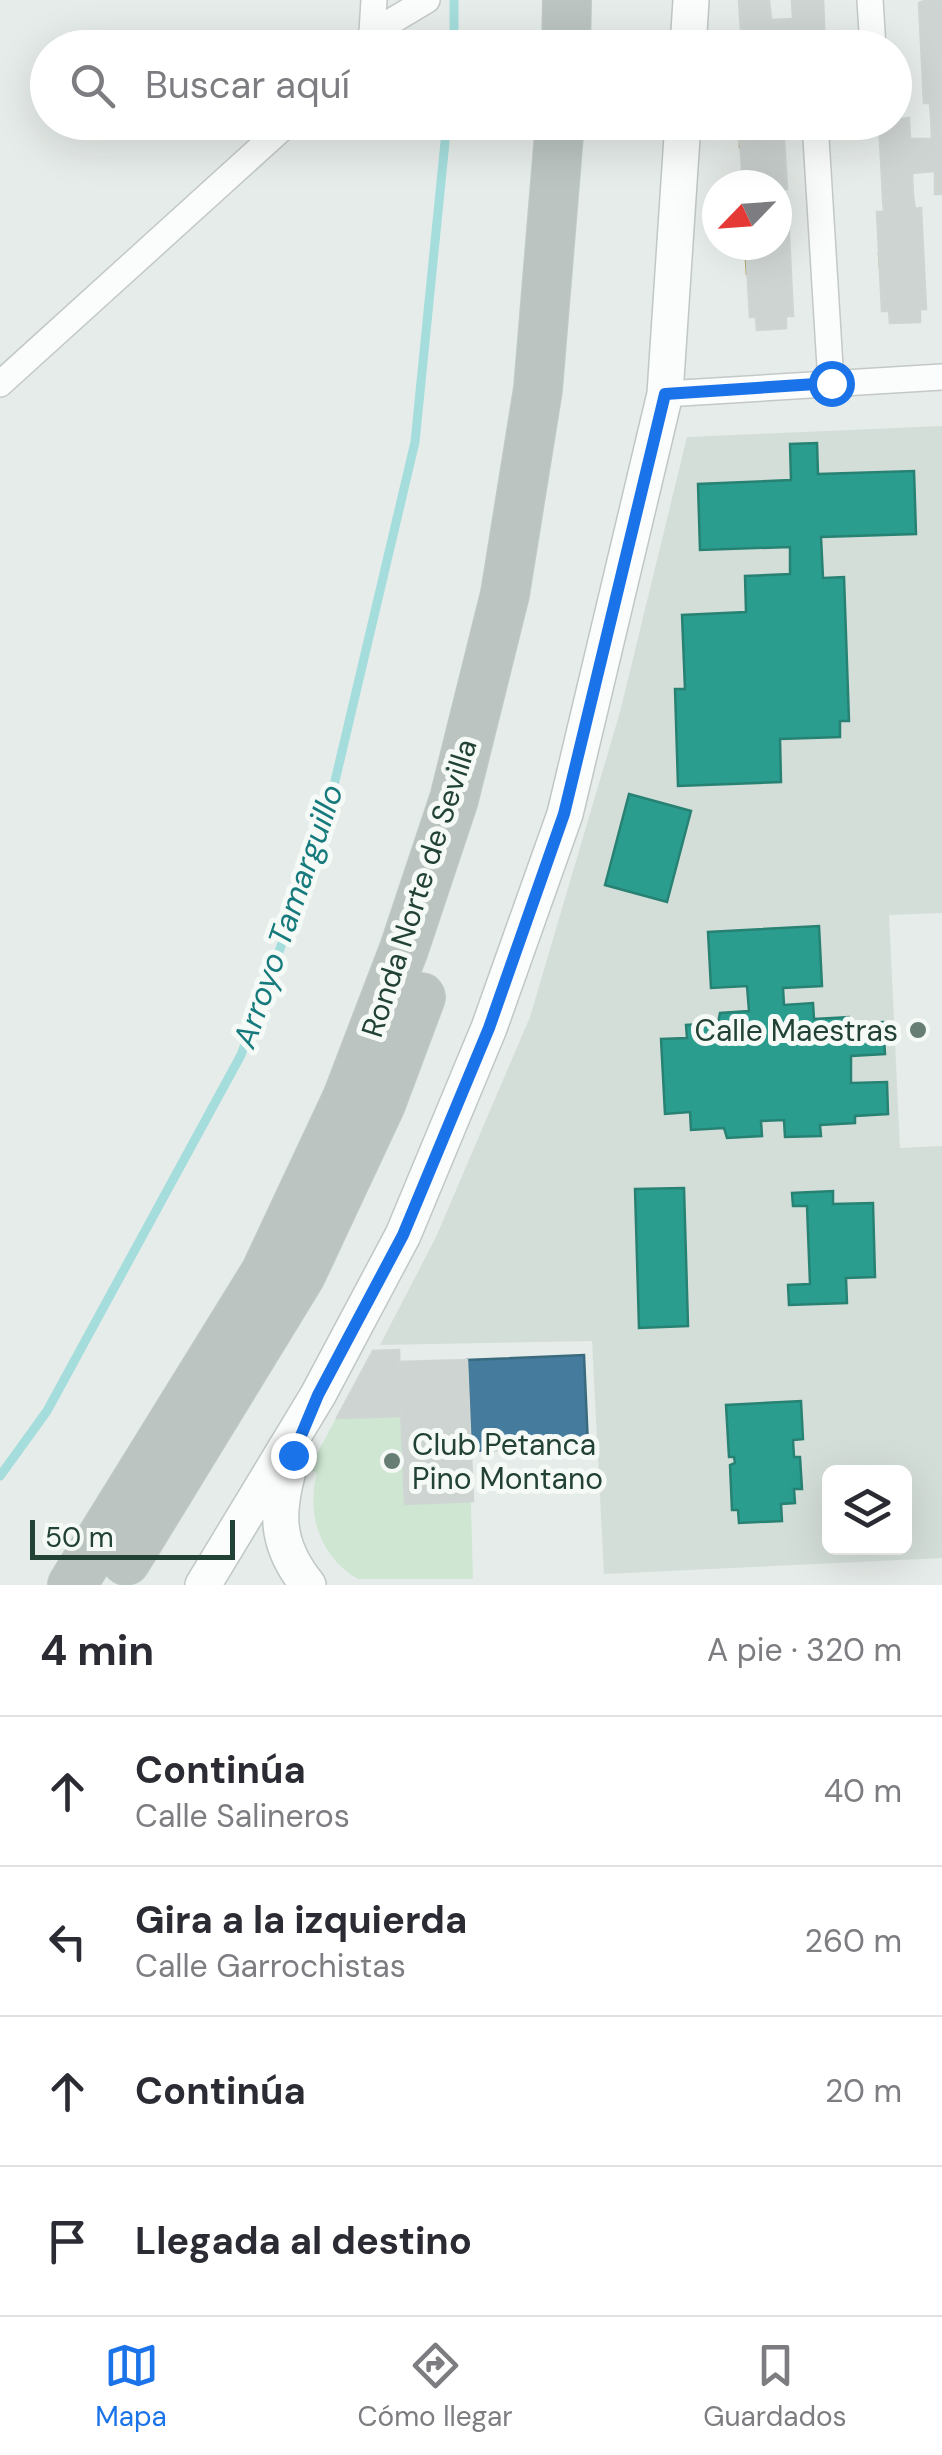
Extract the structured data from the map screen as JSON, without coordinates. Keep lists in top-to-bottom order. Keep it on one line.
{"streets":{"highway":["Ronda Norte de Sevilla"]},"water":["Arroyo Tamarguillo"],"places":["Calle Maestras","Club Petanca Pino Montano"],"scale_bar":"50 m","north":"bottom left","page":{"search":"Buscar aquí","scale":"50 m","heading":["4 min","A pie · 320 m"],"list":[["Continúa","Calle Salineros","40 m"],["Gira a la izquierda","Calle Garrochistas","260 m"],["Continúa","20 m"],"Llegada al destino"],"nav":["Mapa","Cómo llegar","Guardados"]}}
